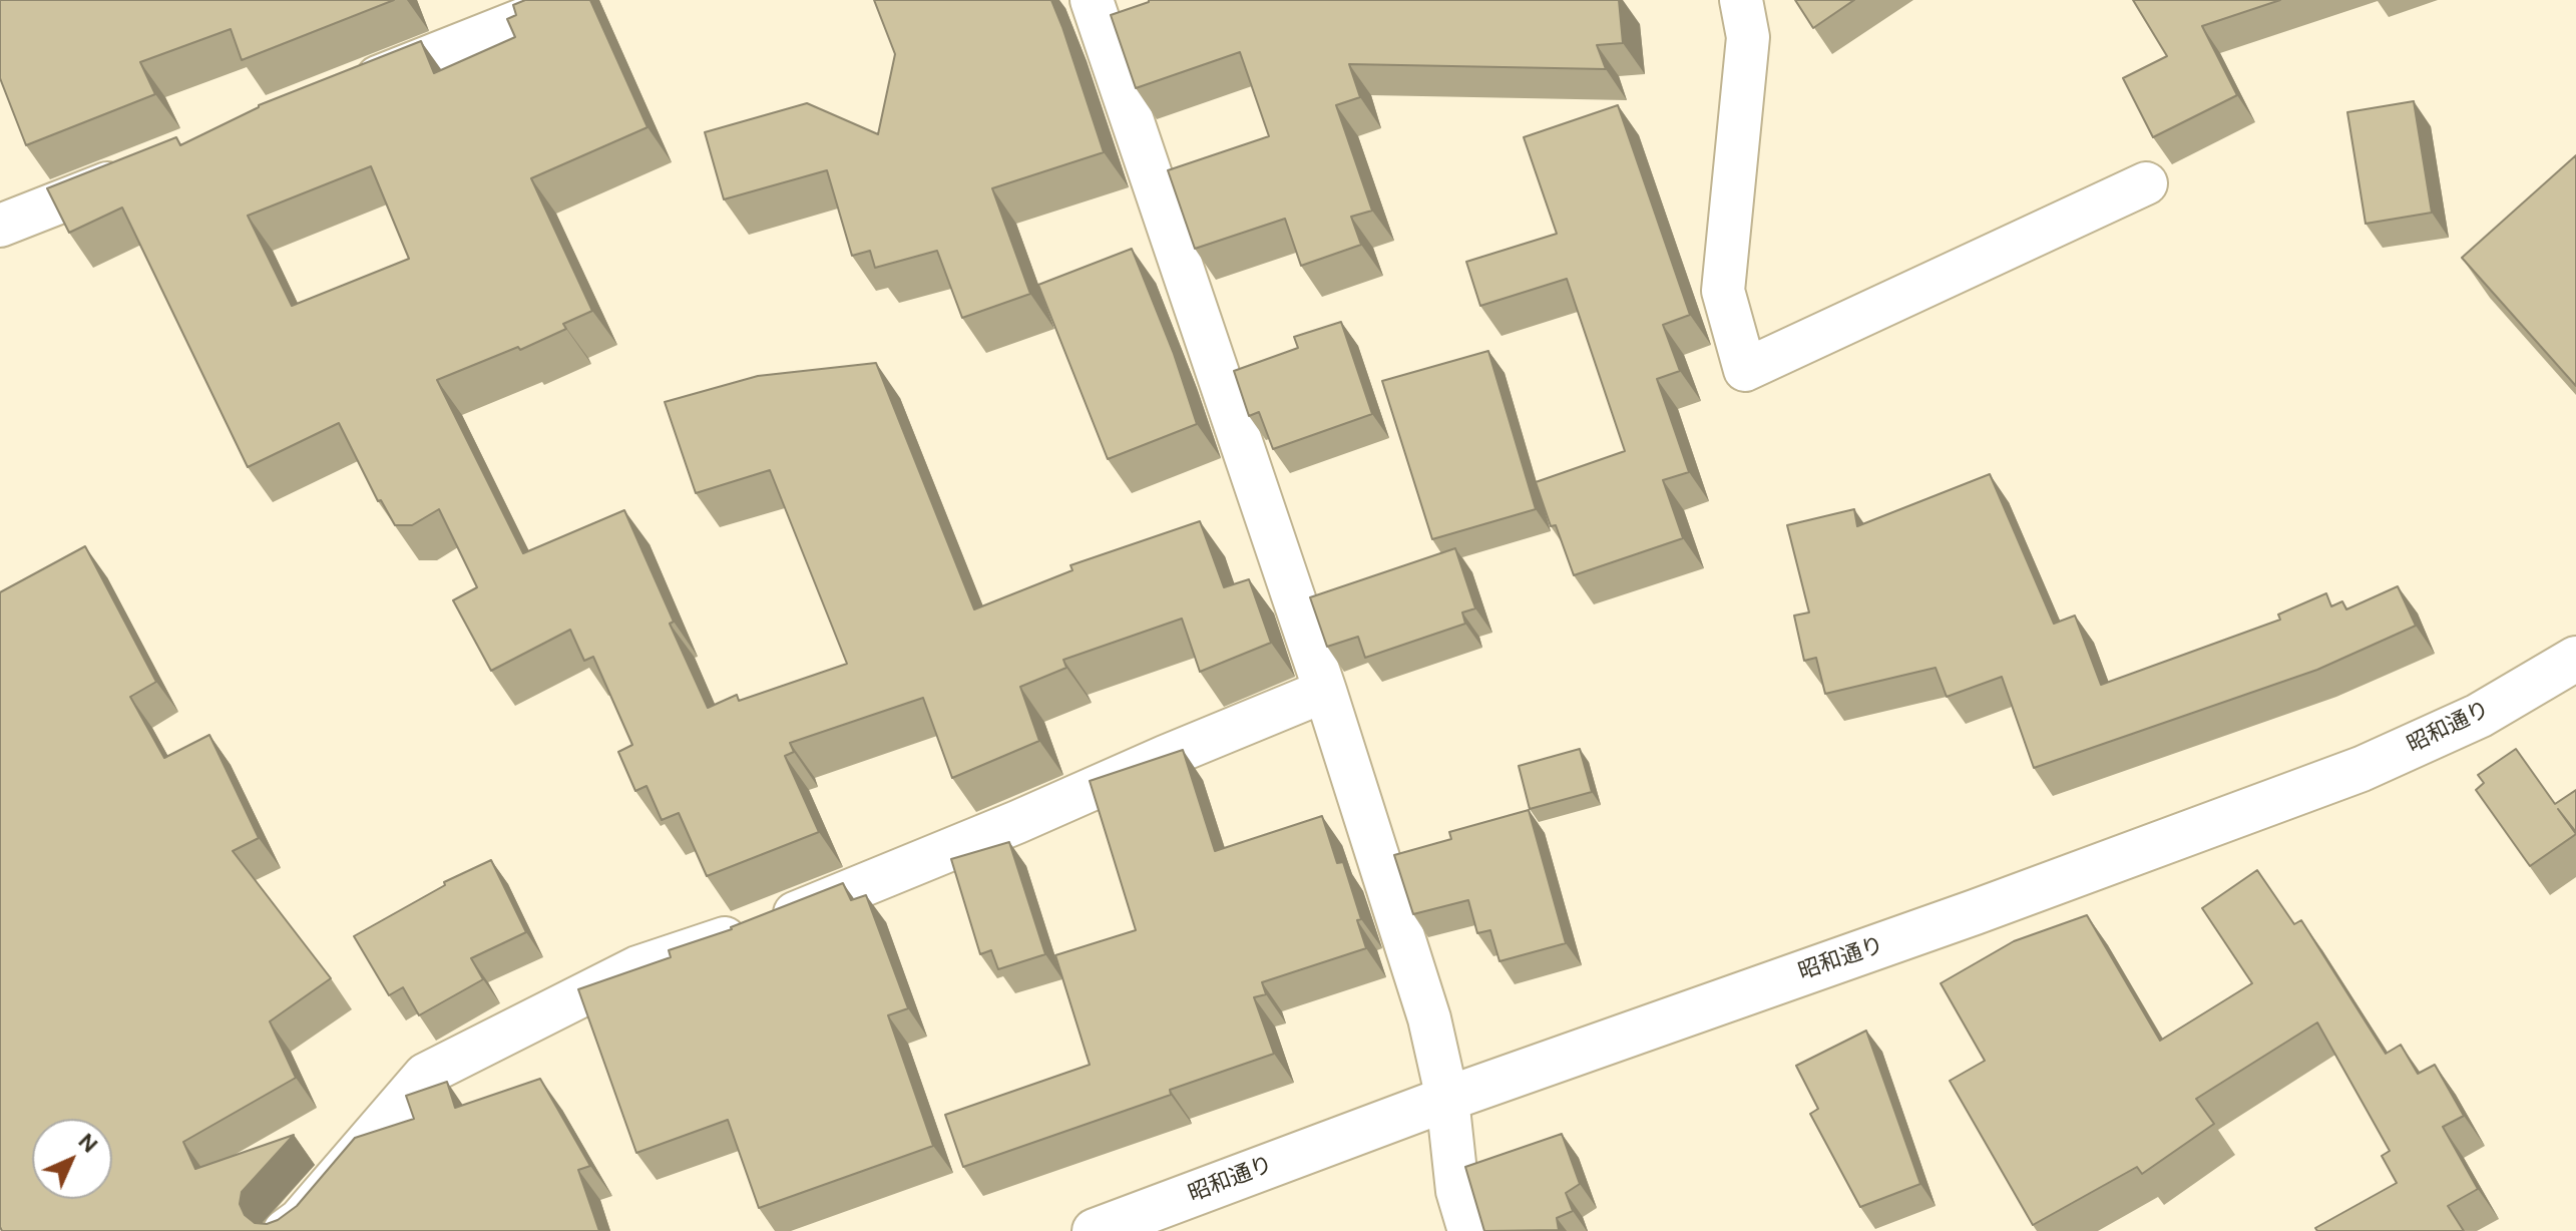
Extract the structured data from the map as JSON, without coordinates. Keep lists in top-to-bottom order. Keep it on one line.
{"streets":{"street":["昭和通り"]},"north":"top right"}
